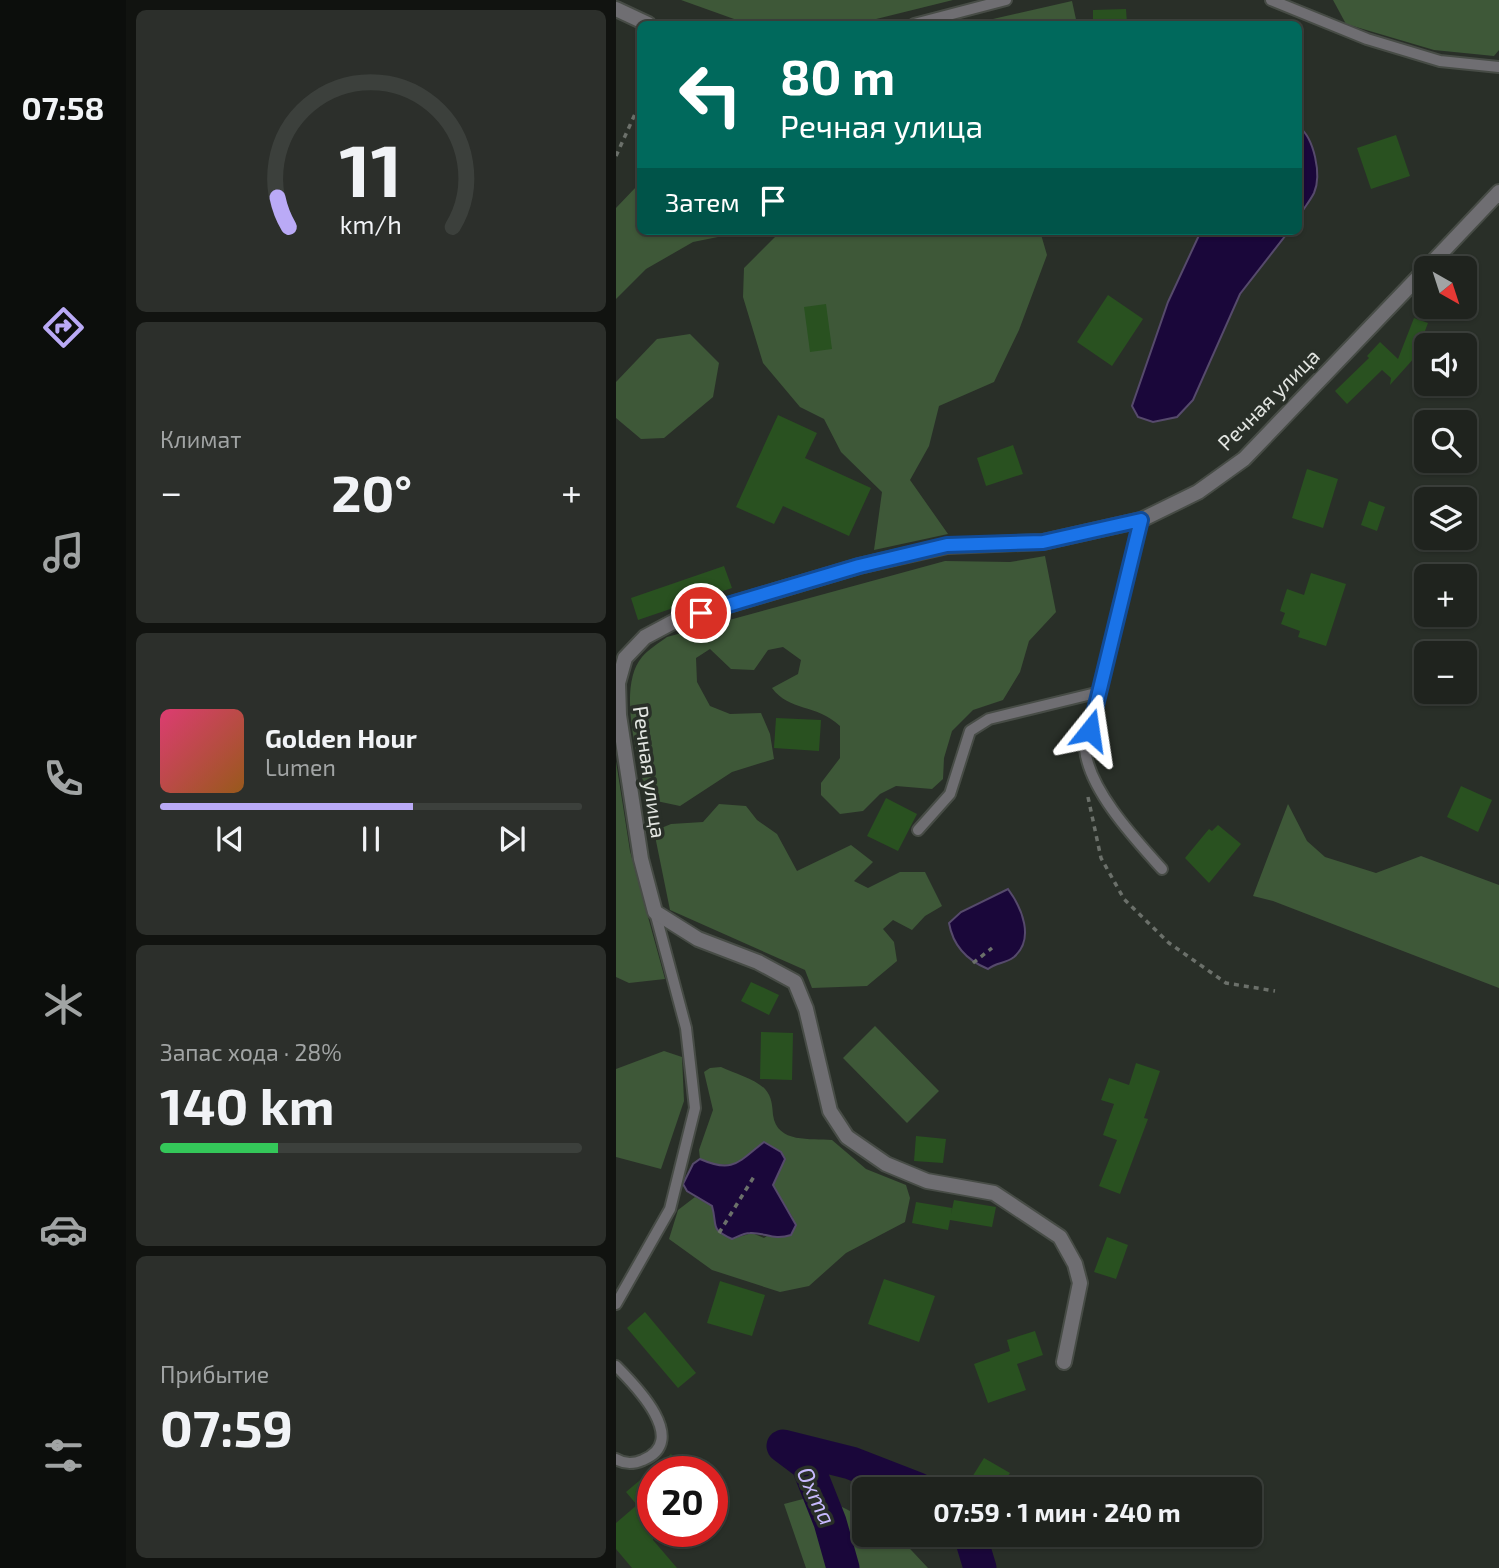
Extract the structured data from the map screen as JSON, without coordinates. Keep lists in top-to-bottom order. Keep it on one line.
{"streets":{"street":["Речная улица"]},"water":["Охта"],"north":"bottom right","page":{"tabs":"07:58","turn":["80 m","Речная улица"],"then":"Затем","map_buttons":["+","−"],"tile":["Климат",["Запас хода · 28%","140 km"],["Прибытие","07:59"]],"heat":["−","20°","+"],"song":["Golden Hour","Lumen"],"limit":"20","trip":"07:59 · 1 мин · 240 m","gauge":["11","km/h"]}}
